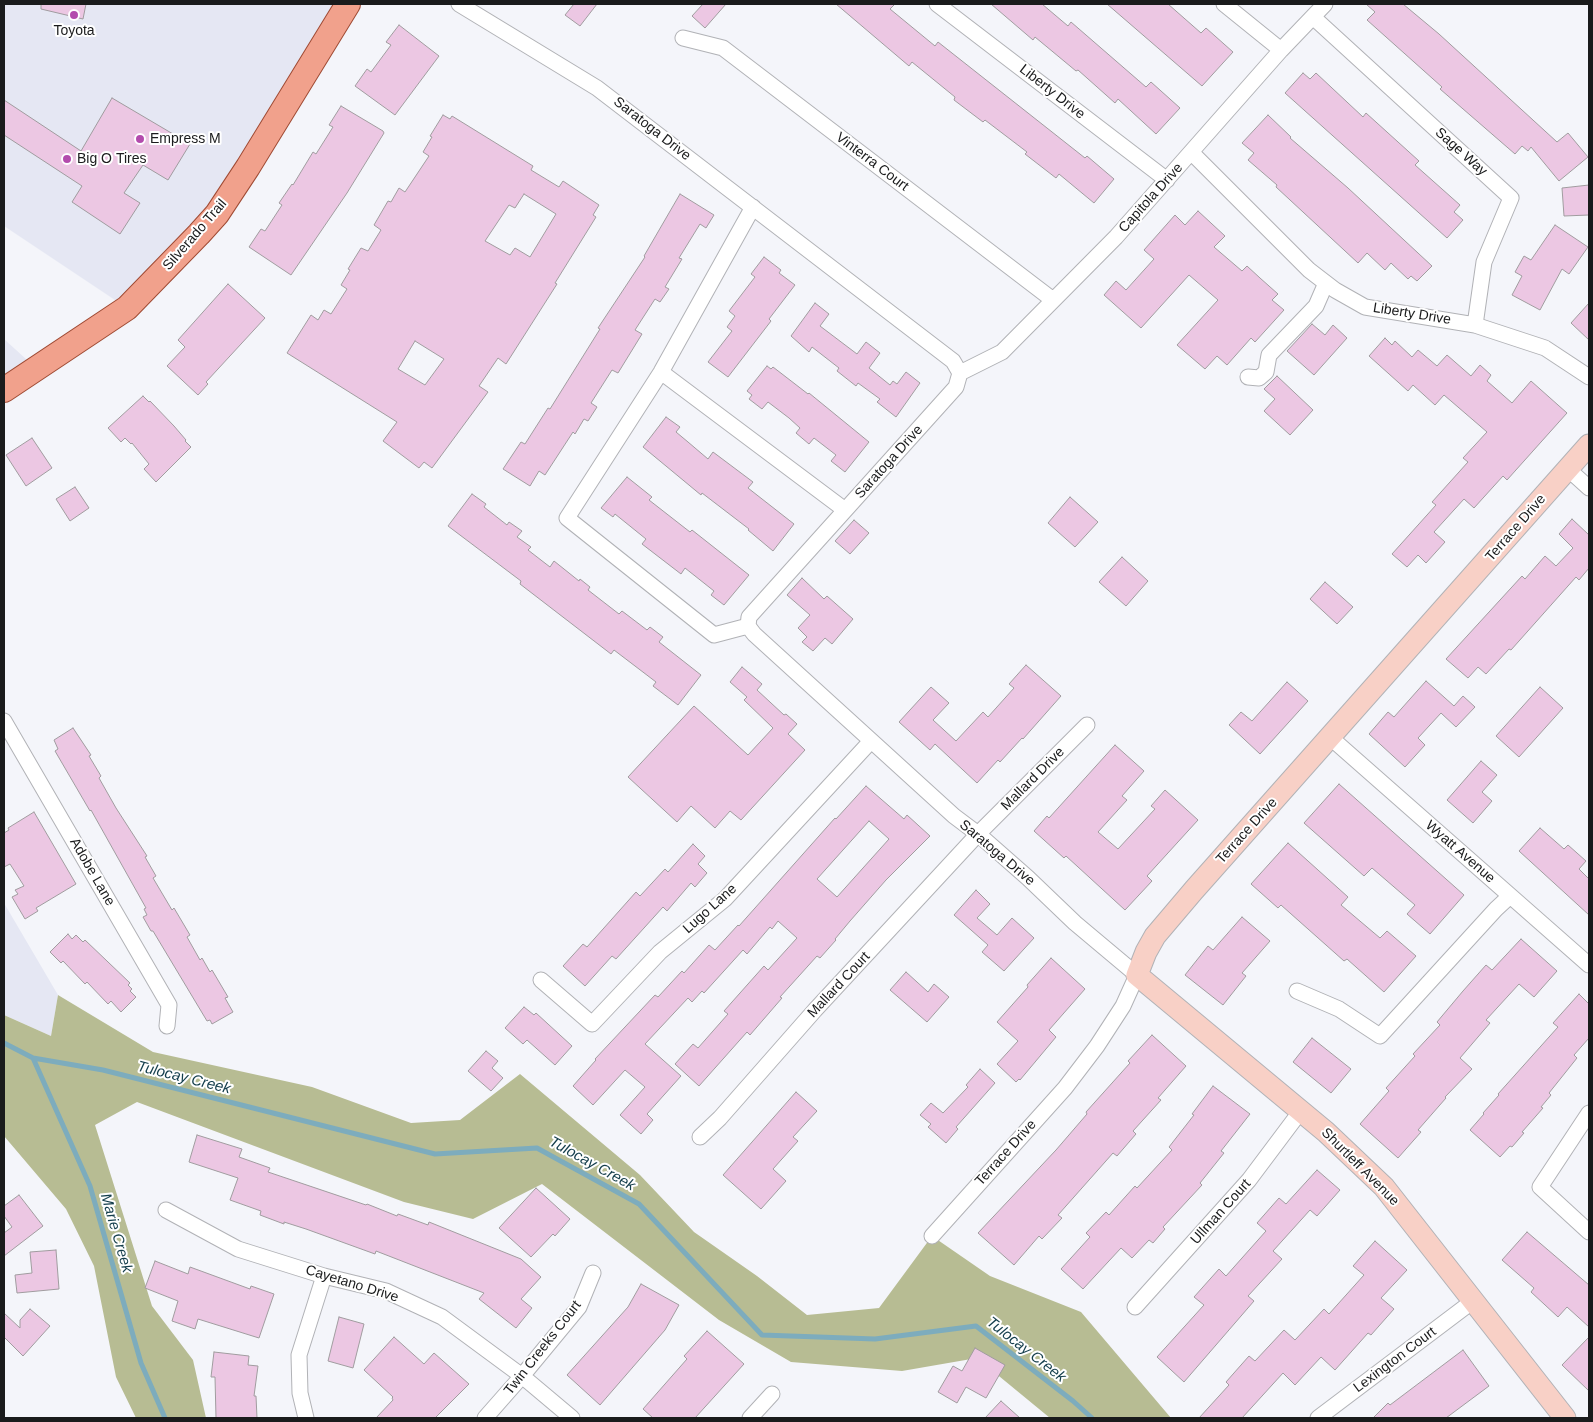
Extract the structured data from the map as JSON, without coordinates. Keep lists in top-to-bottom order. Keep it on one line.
{"streets":{"main road":["Silverado Trail"],"street":["Liberty Drive","Saratoga Drive","Sage Way","Vinterra Court","Capitola Drive","Terrace Drive","Mallard Drive","Wyatt Avenue","Adobe Lane","Lugo Lane","Mallard Court","Shurtleff Avenue","Ullman Court","Cayetano Drive","Twin Creeks Court","Lexington Court"]},"crossings":[["Liberty Drive","Sage Way"],["Liberty Drive","Capitola Drive"],["Saratoga Drive","Capitola Drive"],["Saratoga Drive","Terrace Drive"],["Saratoga Drive","Mallard Drive"],["Saratoga Drive","Lugo Lane"],["Saratoga Drive","Mallard Court"],["Saratoga Drive","Shurtleff Avenue"],["Sage Way","Capitola Drive"],["Vinterra Court","Capitola Drive"],["Terrace Drive","Wyatt Avenue"],["Terrace Drive","Shurtleff Avenue"],["Mallard Drive","Mallard Court"],["Shurtleff Avenue","Ullman Court"],["Shurtleff Avenue","Lexington Court"],["Cayetano Drive","Twin Creeks Court"]],"water":["Tulocay Creek","Marie Creek"],"places":["Toyota","Empress M","Big O Tires"]}
